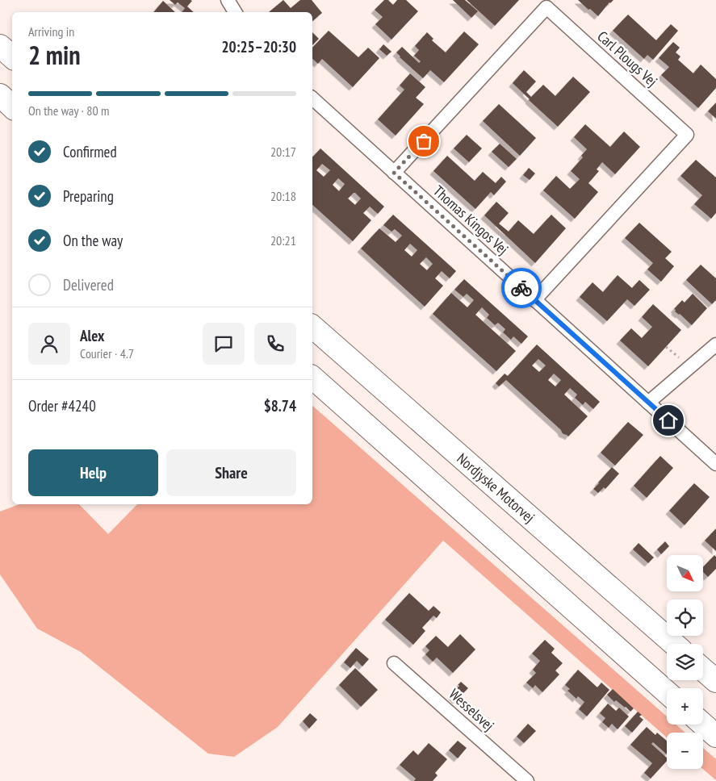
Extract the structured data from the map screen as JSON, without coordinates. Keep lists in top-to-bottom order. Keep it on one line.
{"streets":{"highway":["Nordjyske Motorvej"],"street":["Carl Plougs Vej","Thomas Kingos Vej","Wesselsvej"]},"crossings":[["Carl Plougs Vej","Thomas Kingos Vej"]],"north":"bottom right","page":{"heading":["2 min","Arriving in","20:25–20:30"],"panel":["Alex","Courier · 4.7","Order #4240","$8.74"],"bar":"On the way · 80 m","list":[["Confirmed","20:17"],["Preparing","20:18"],["On the way","20:21"],"Delivered"],"buttons":["Help","Share"],"map_buttons":["+","−"]}}
